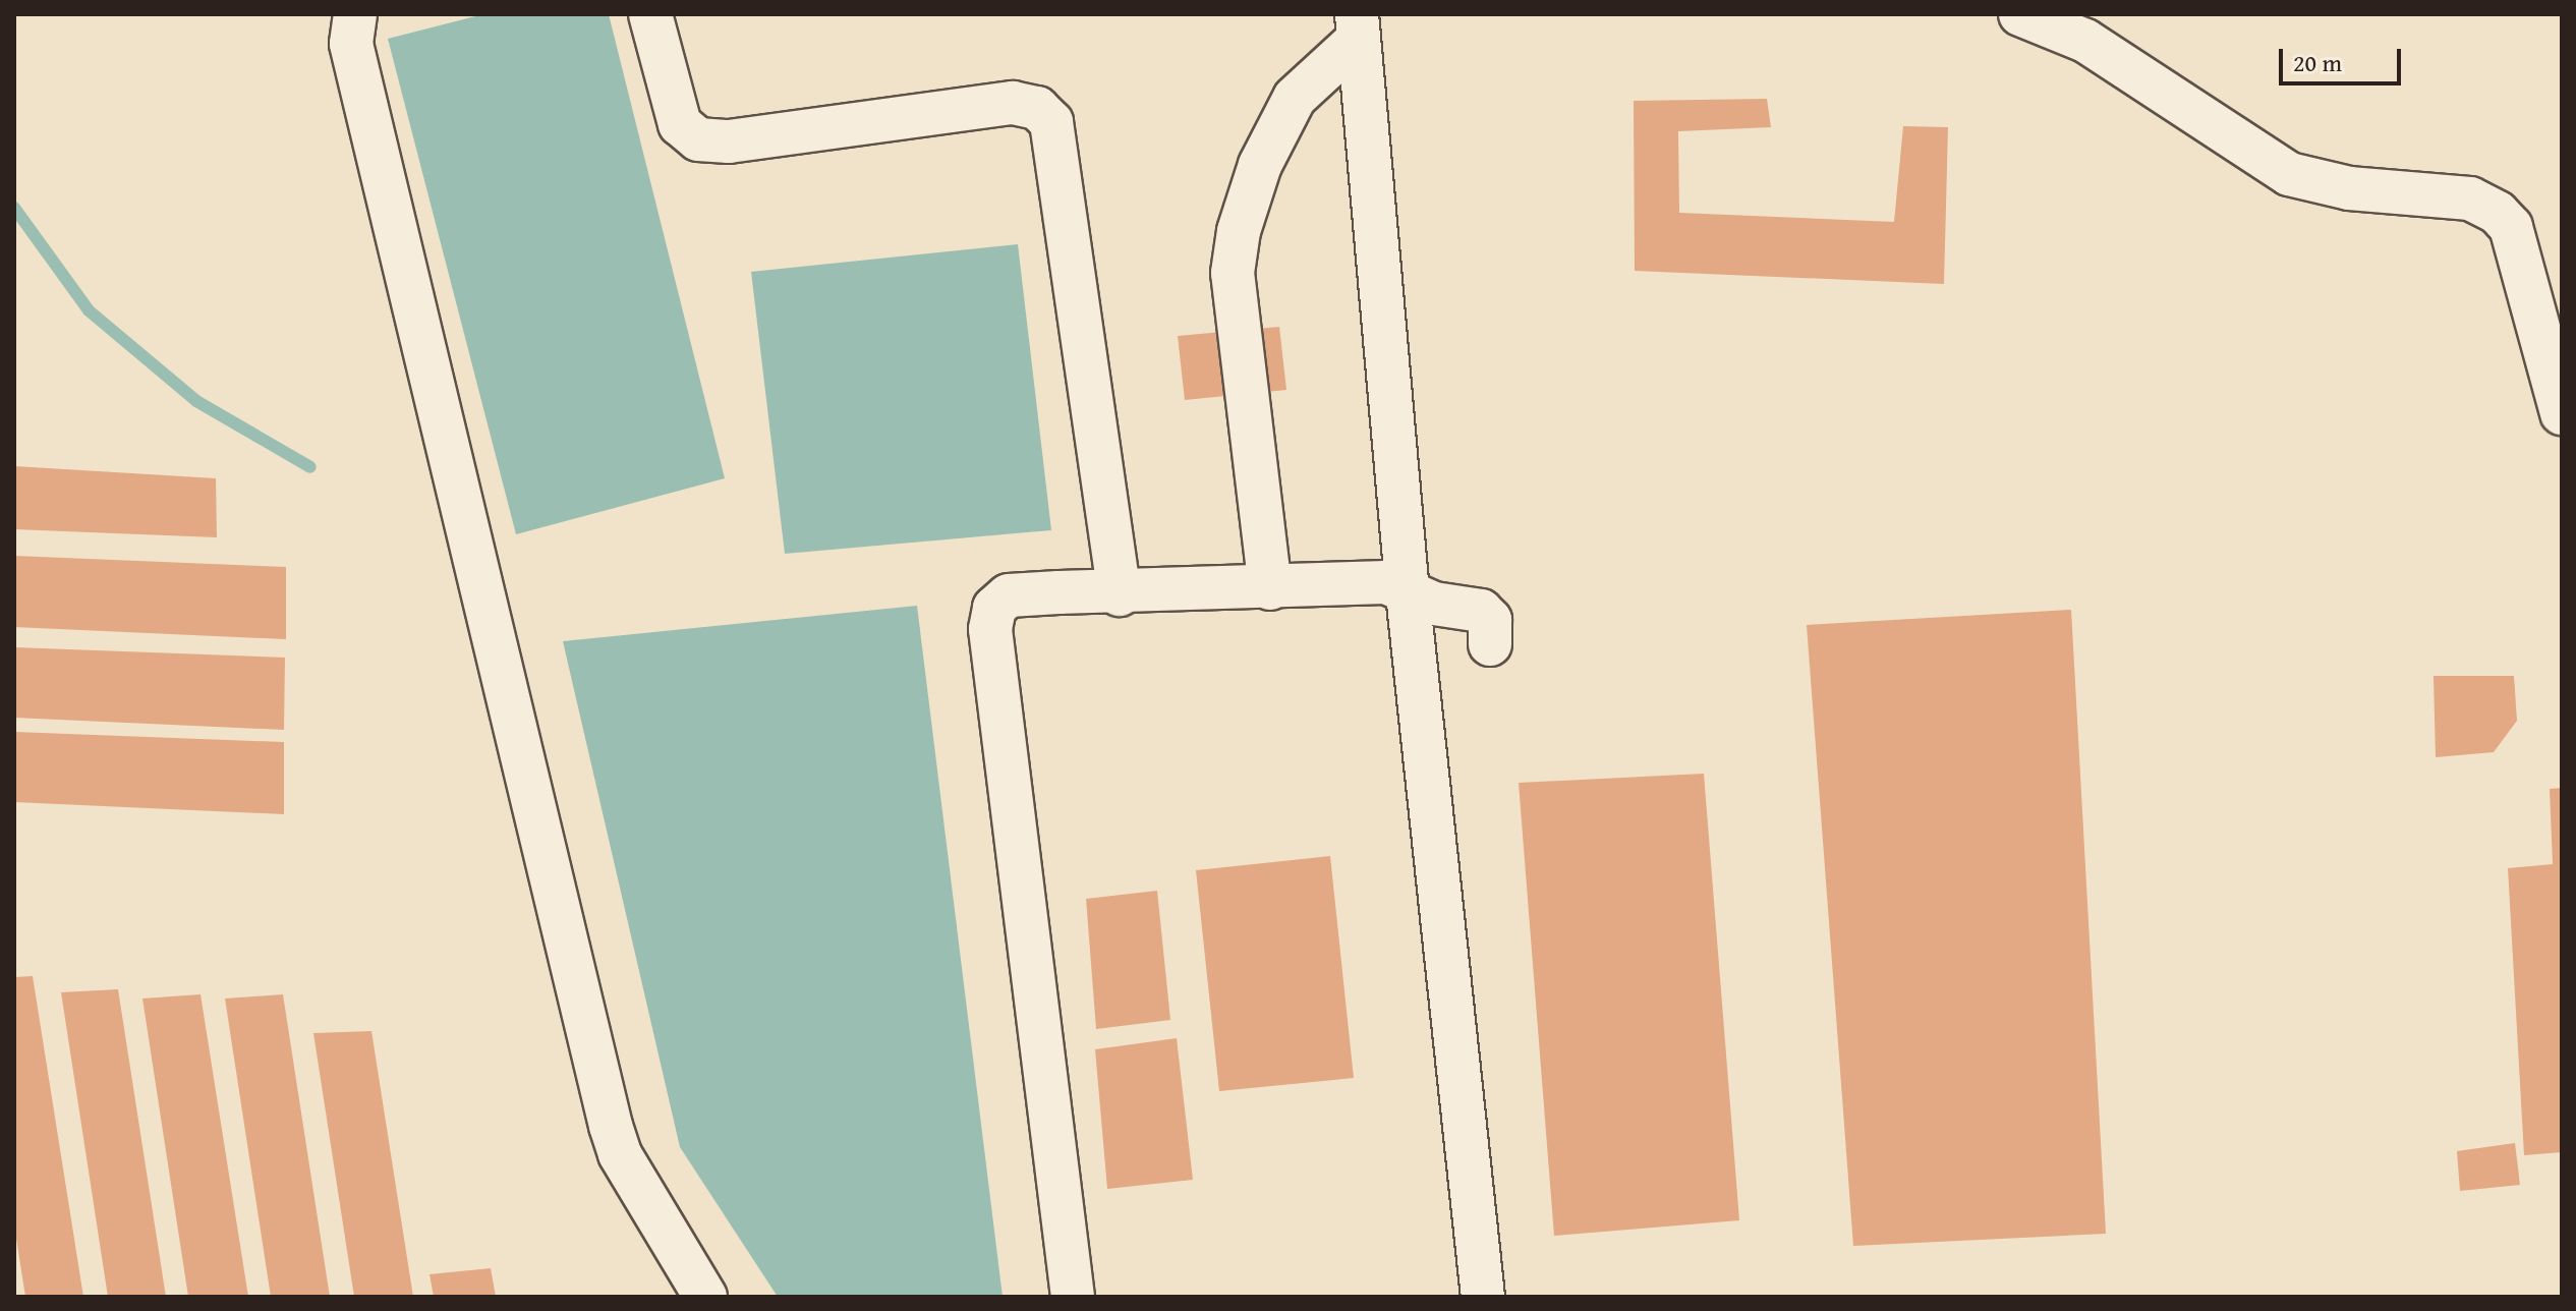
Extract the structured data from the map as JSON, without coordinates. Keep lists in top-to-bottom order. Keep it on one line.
{"scale_bar":"20 m"}
